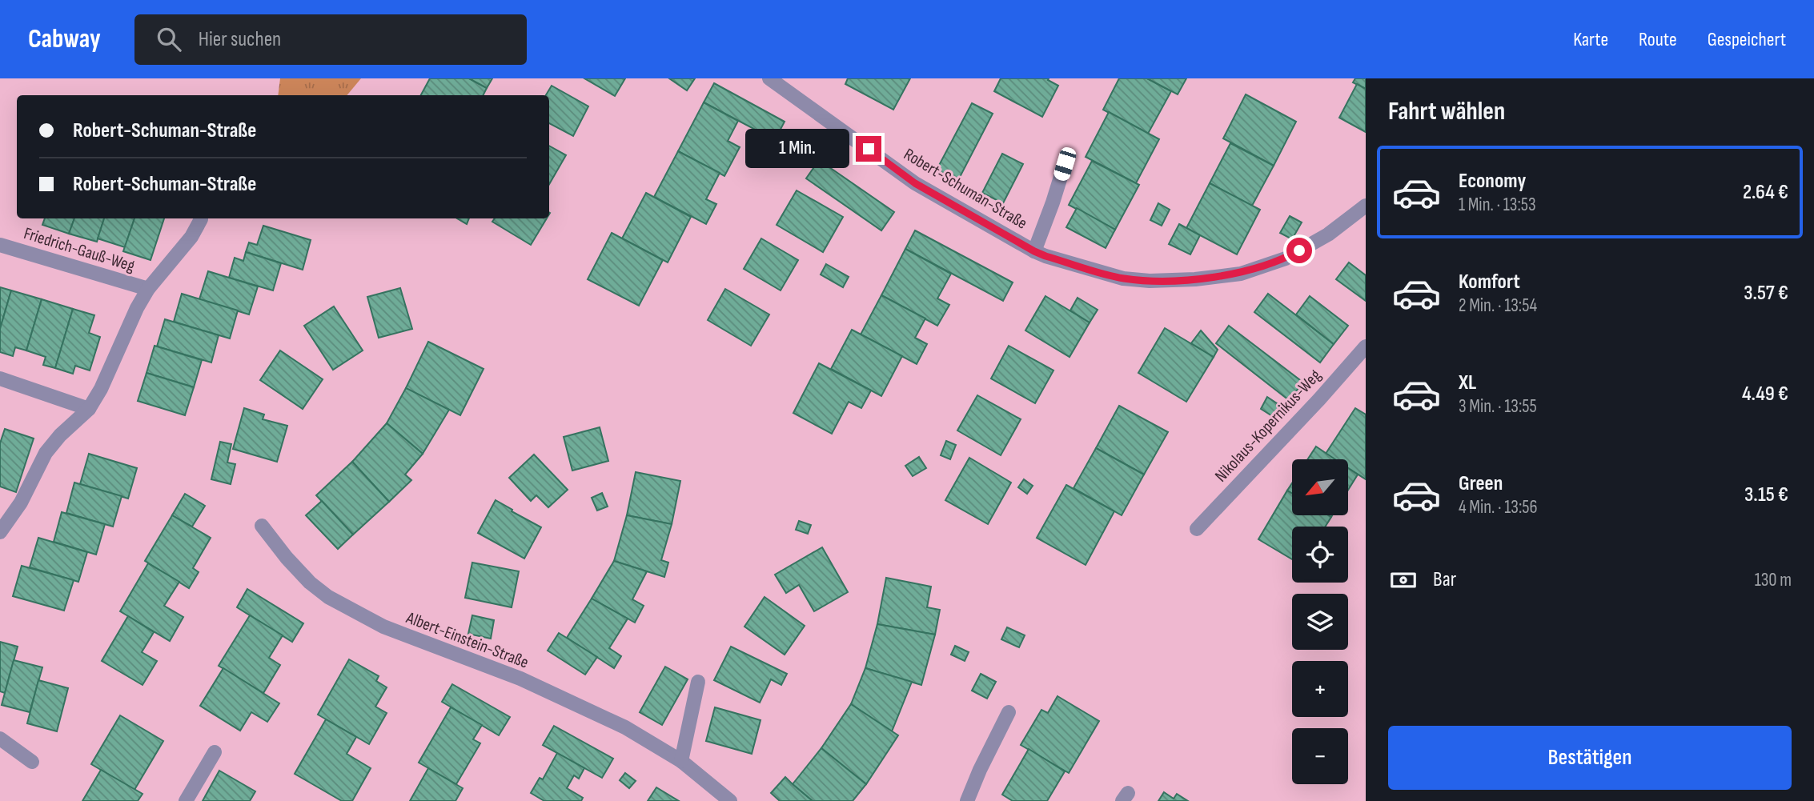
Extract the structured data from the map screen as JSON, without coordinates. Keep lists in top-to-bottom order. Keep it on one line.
{"streets":{"street":["Robert-Schuman-Straße","Friedrich-Gauß-Weg","Nikolaus-Kopernikus-Weg","Albert-Einstein-Straße"]},"north":"bottom left","page":{"header":"Cabway","search":"Hier suchen","nav":["Karte","Route","Gespeichert"],"heading":"Fahrt wählen","banner":["Robert-Schuman-Straße","Robert-Schuman-Straße"],"bubble":"1 Min.","list":[{"name":"Economy","note":"1 Min. · 13:53","value":"2.64 €"},{"name":"Komfort","note":"2 Min. · 13:54","value":"3.57 €"},{"name":"XL","note":"3 Min. · 13:55","value":"4.49 €"},{"name":"Green","note":"4 Min. · 13:56","value":"3.15 €"}],"map_buttons":["+","−"],"pay":["Bar","130 m"],"buttons":"Bestätigen"}}
